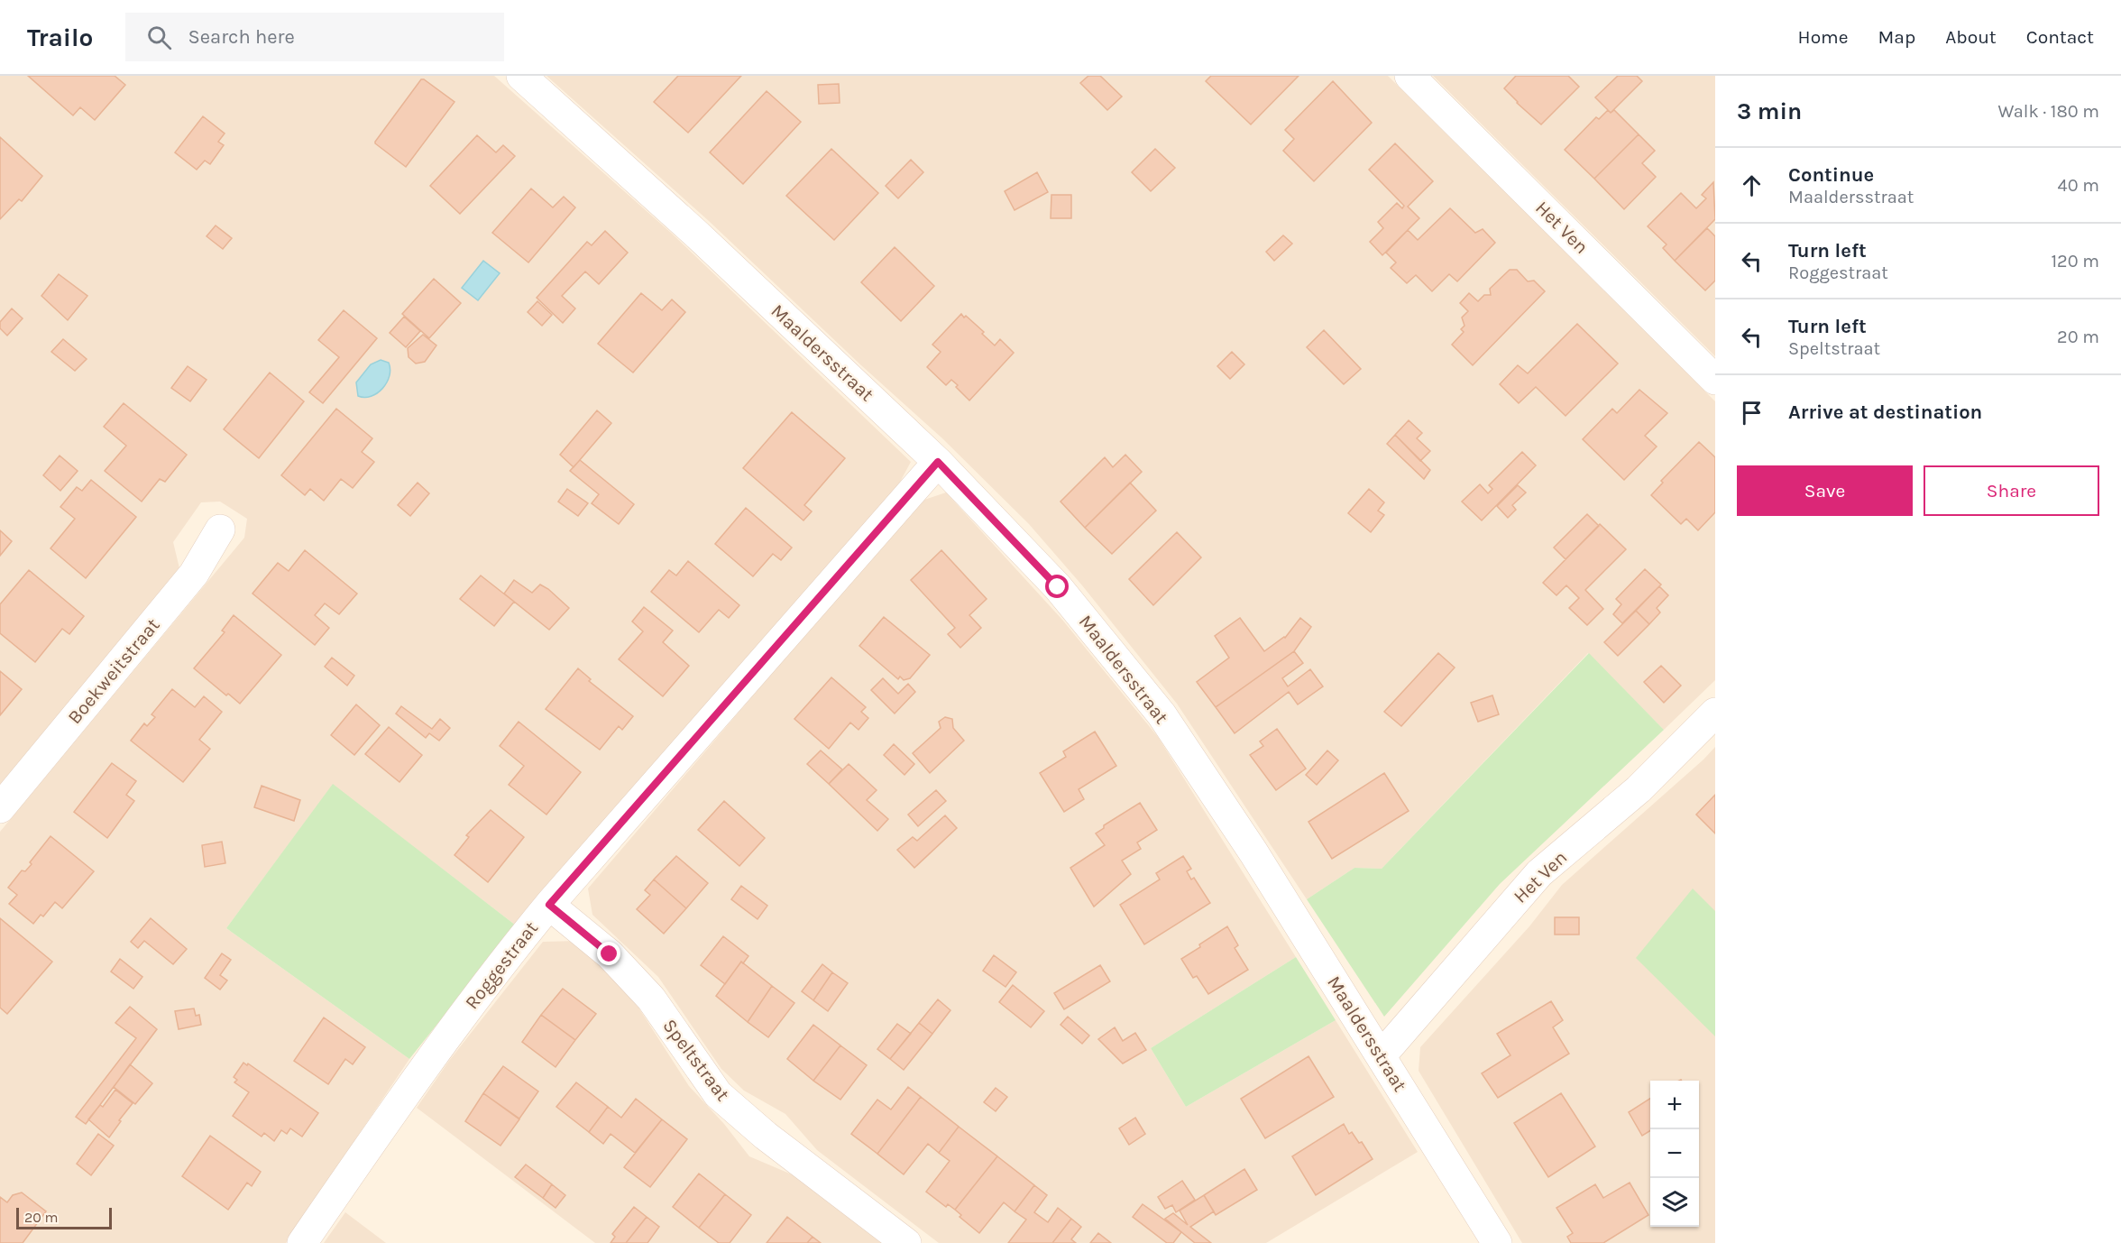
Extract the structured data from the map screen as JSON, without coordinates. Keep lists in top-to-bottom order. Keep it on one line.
{"streets":{"street":["Het Ven","Maaldersstraat","Boekweitstraat","Roggestraat","Speltstraat"]},"crossings":[["Het Ven","Maaldersstraat"],["Maaldersstraat","Roggestraat"],["Roggestraat","Speltstraat"]],"scale_bar":"20 m","page":{"header":"Trailo","search":"Search here","nav":["Home","Map","About","Contact"],"heading":["3 min","Walk · 180 m"],"list":[["Continue","Maaldersstraat","40 m"],["Turn left","Roggestraat","120 m"],["Turn left","Speltstraat","20 m"],"Arrive at destination"],"buttons":["Save","Share"],"map_buttons":["+","−"],"scale":"20 m"}}
